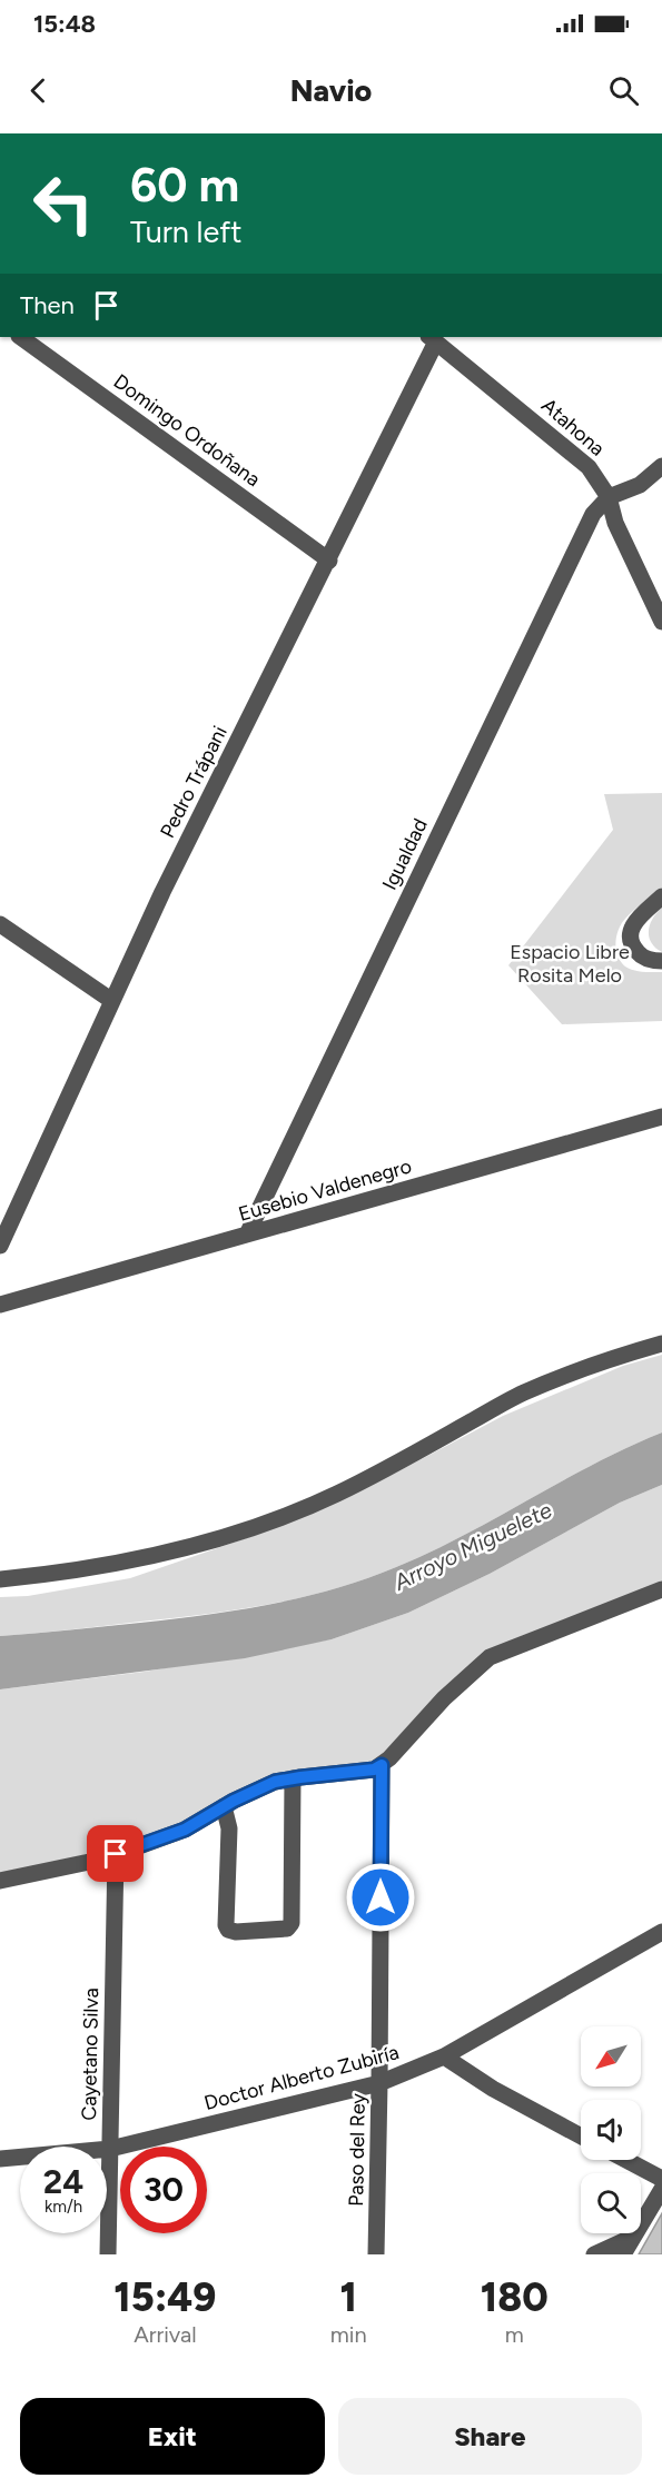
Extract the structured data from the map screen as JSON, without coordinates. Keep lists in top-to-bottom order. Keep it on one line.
{"streets":{"street":["Atahona","Domingo Ordoñana","Pedro Trápani","Igualdad","Eusebio Valdenegro","Cayetano Silva","Doctor Alberto Zubiría","Paso del Rey"]},"crossings":[["Atahona","Pedro Trápani"],["Atahona","Igualdad"],["Domingo Ordoñana","Pedro Trápani"],["Igualdad","Eusebio Valdenegro"],["Cayetano Silva","Doctor Alberto Zubiría"],["Doctor Alberto Zubiría","Paso del Rey"]],"water":["Arroyo Miguelete"],"parks":["Espacio Libre Rosita Melo"],"north":"bottom left","page":{"status":"15:48","header":"Navio","turn":["60 m","Turn left"],"then":"Then","speed":"24 km/h","limit":"30","eta":["15:49","Arrival","1","min","180","m"],"buttons":["Exit","Share"]}}
